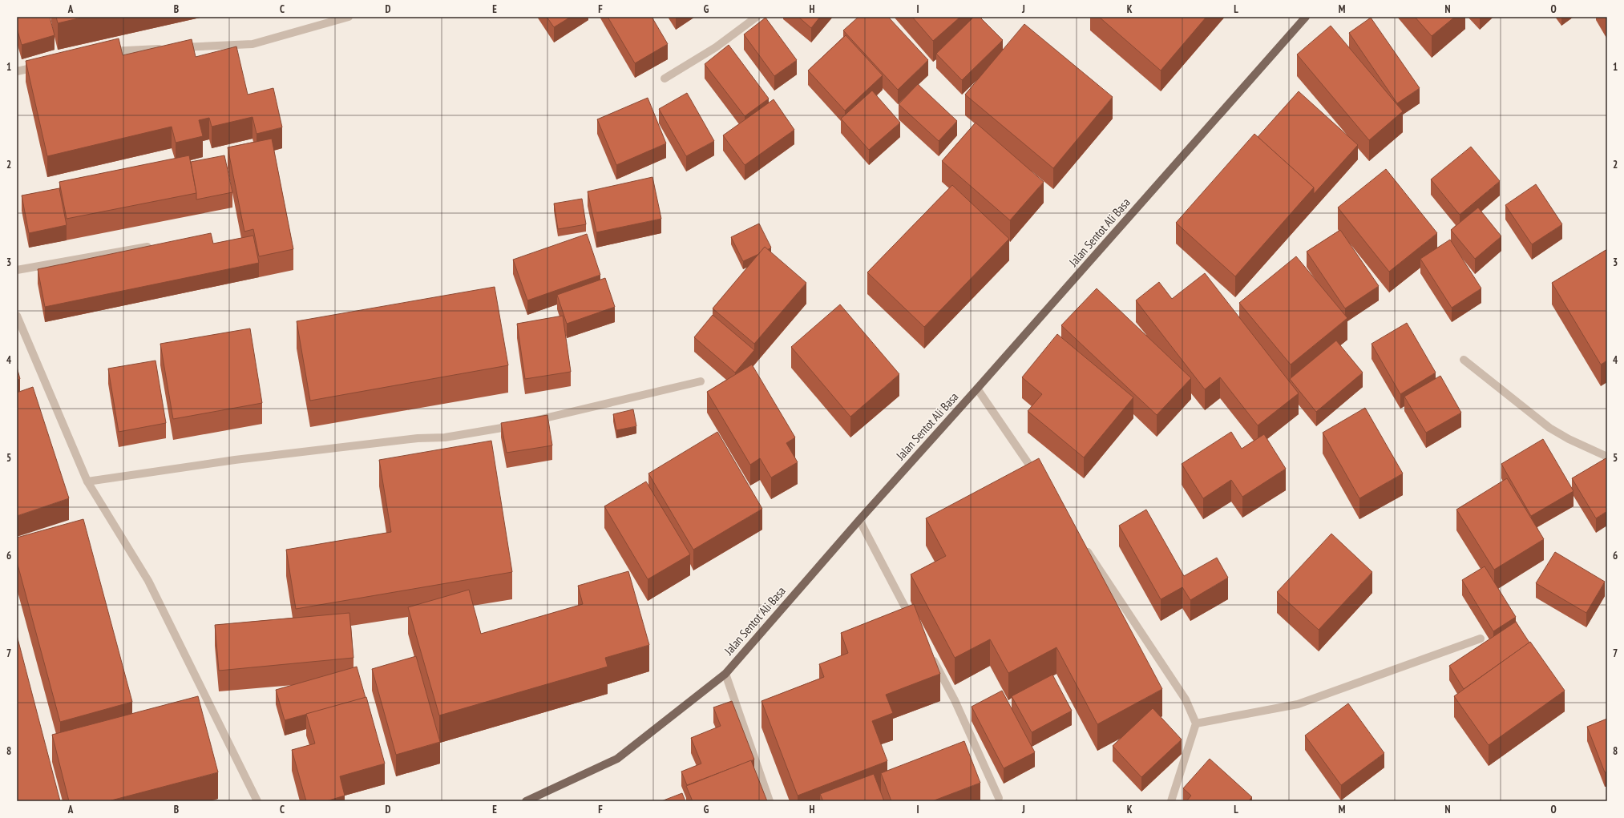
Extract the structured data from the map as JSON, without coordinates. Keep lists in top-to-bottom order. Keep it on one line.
{"streets":{"main road":["Jalan Sentot Ali Basa"]},"grid":{"columns":["A","B","C","D","E","F","G","H","I","J","K","L","M","N","O"],"rows":["1","2","3","4","5","6","7","8"]}}
